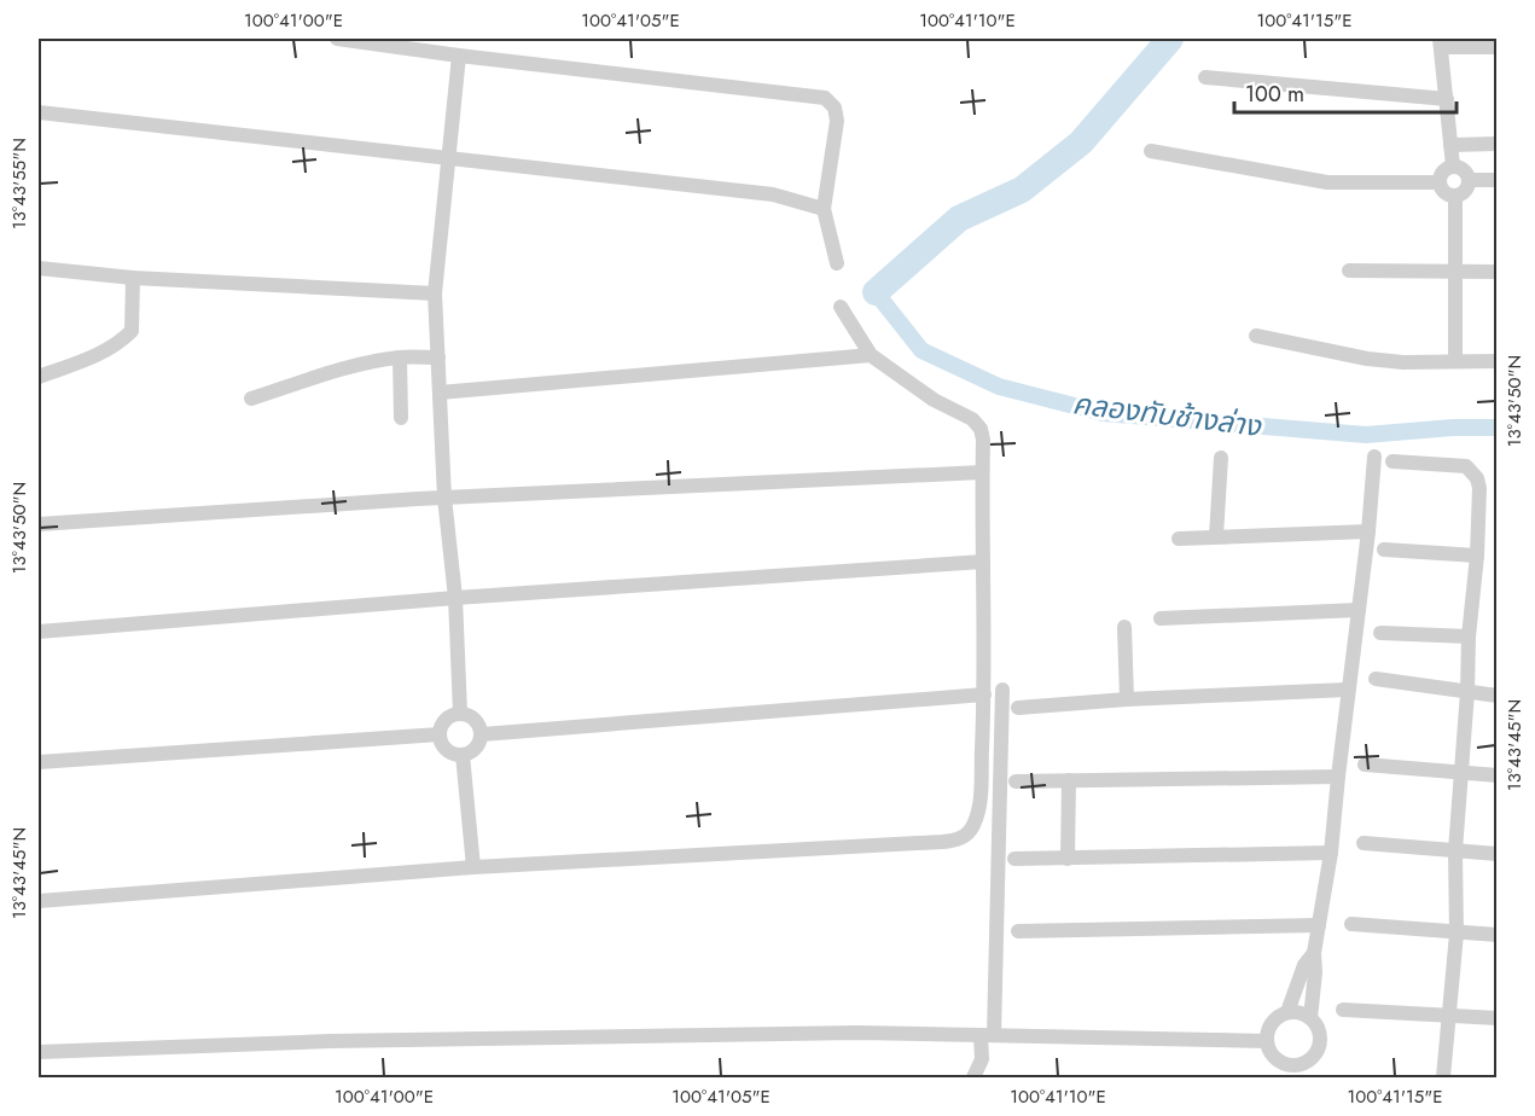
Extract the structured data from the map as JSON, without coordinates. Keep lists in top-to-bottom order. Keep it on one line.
{"water":["คลองทับช้างล่าง"],"scale_bar":"100 m","coordinates":["100°41'00\"E","100°41'05\"E","100°41'10\"E","100°41'15\"E","13°43'55\"N","13°43'50\"N","13°43'45\"N"]}
